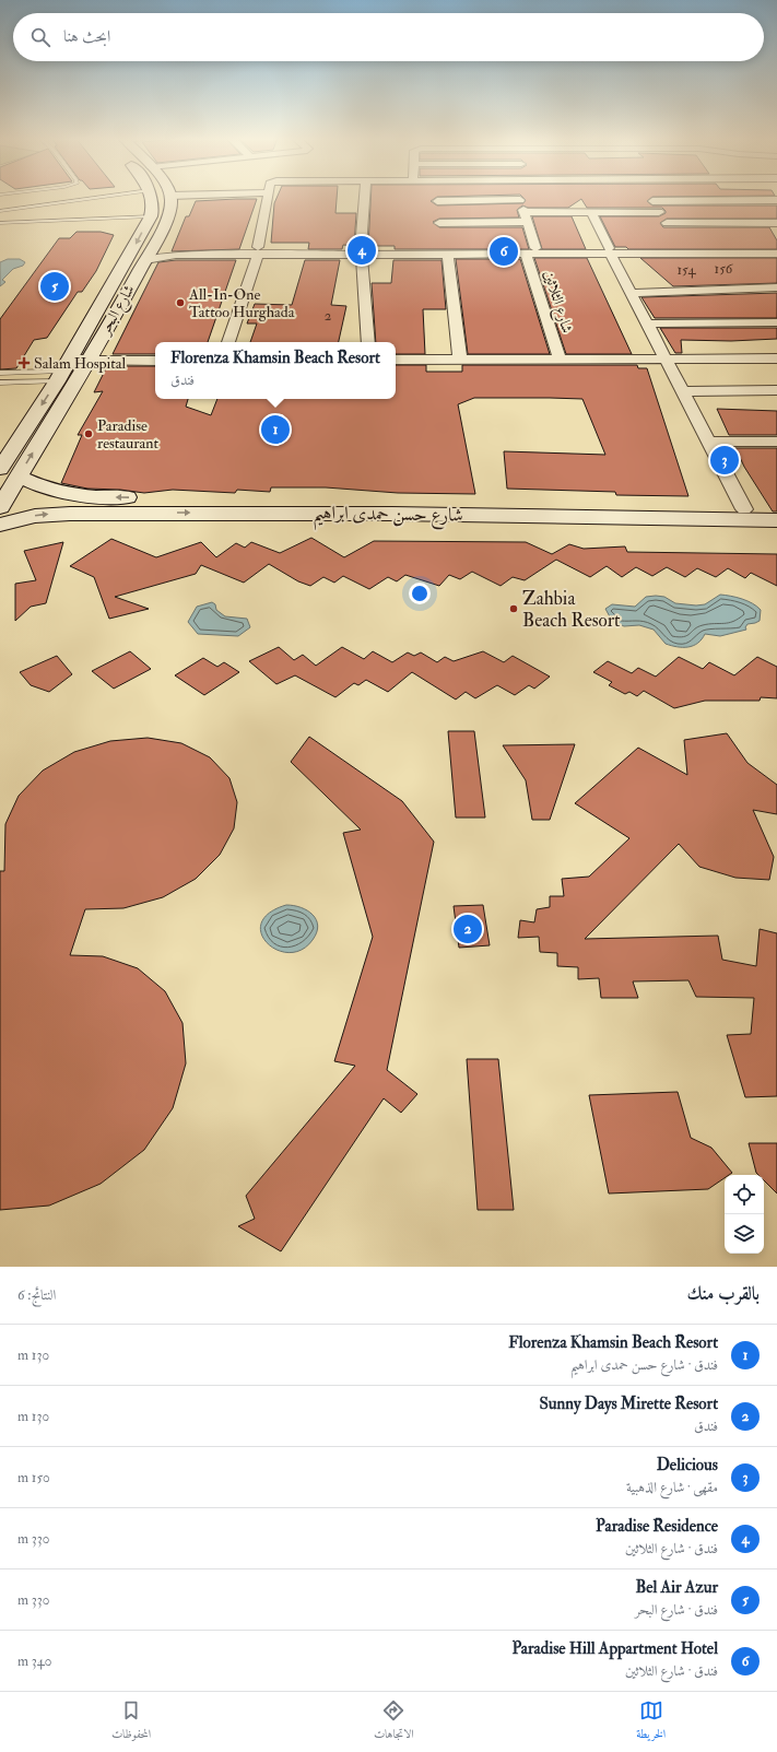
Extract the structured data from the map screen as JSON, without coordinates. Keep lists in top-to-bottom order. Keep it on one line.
{"streets":{"main road":["شارع البحر","شارع حسن حمدى ابراهيم"],"street":["شارع الثلاثين"]},"crossings":[["شارع البحر","شارع حسن حمدى ابراهيم"]],"places":{"other":["All-In-One Tattoo Hurghada","Paradise restaurant","Zahbia Beach Resort"],"health":["Salam Hospital"]},"house_numbers":["156","154","2"],"page":{"search":"ابحث هنا","pins":["4","6","5","1","3","2"],"popup":["Florenza Khamsin Beach Resort","فندق"],"heading":["بالقرب منك","النتائج: 6"],"list":[{"mark":"1","name":"Florenza Khamsin Beach Resort","note":"فندق · شارع حسن حمدى ابراهيم","value":"130 m"},{"mark":"2","name":"Sunny Days Mirette Resort","note":"فندق","value":"130 m"},{"mark":"3","name":"Delicious","note":"مقهى · شارع الذهبية","value":"150 m"},{"mark":"4","name":"Paradise Residence","note":"فندق · شارع الثلاثين","value":"330 m"},{"mark":"5","name":"Bel Air Azur","note":"فندق · شارع البحر","value":"330 m"},{"mark":"6","name":"Paradise Hill Appartment Hotel","note":"فندق · شارع الثلاثين","value":"340 m"}],"nav":["الخريطة","الاتجاهات","المحفوظات"]}}
